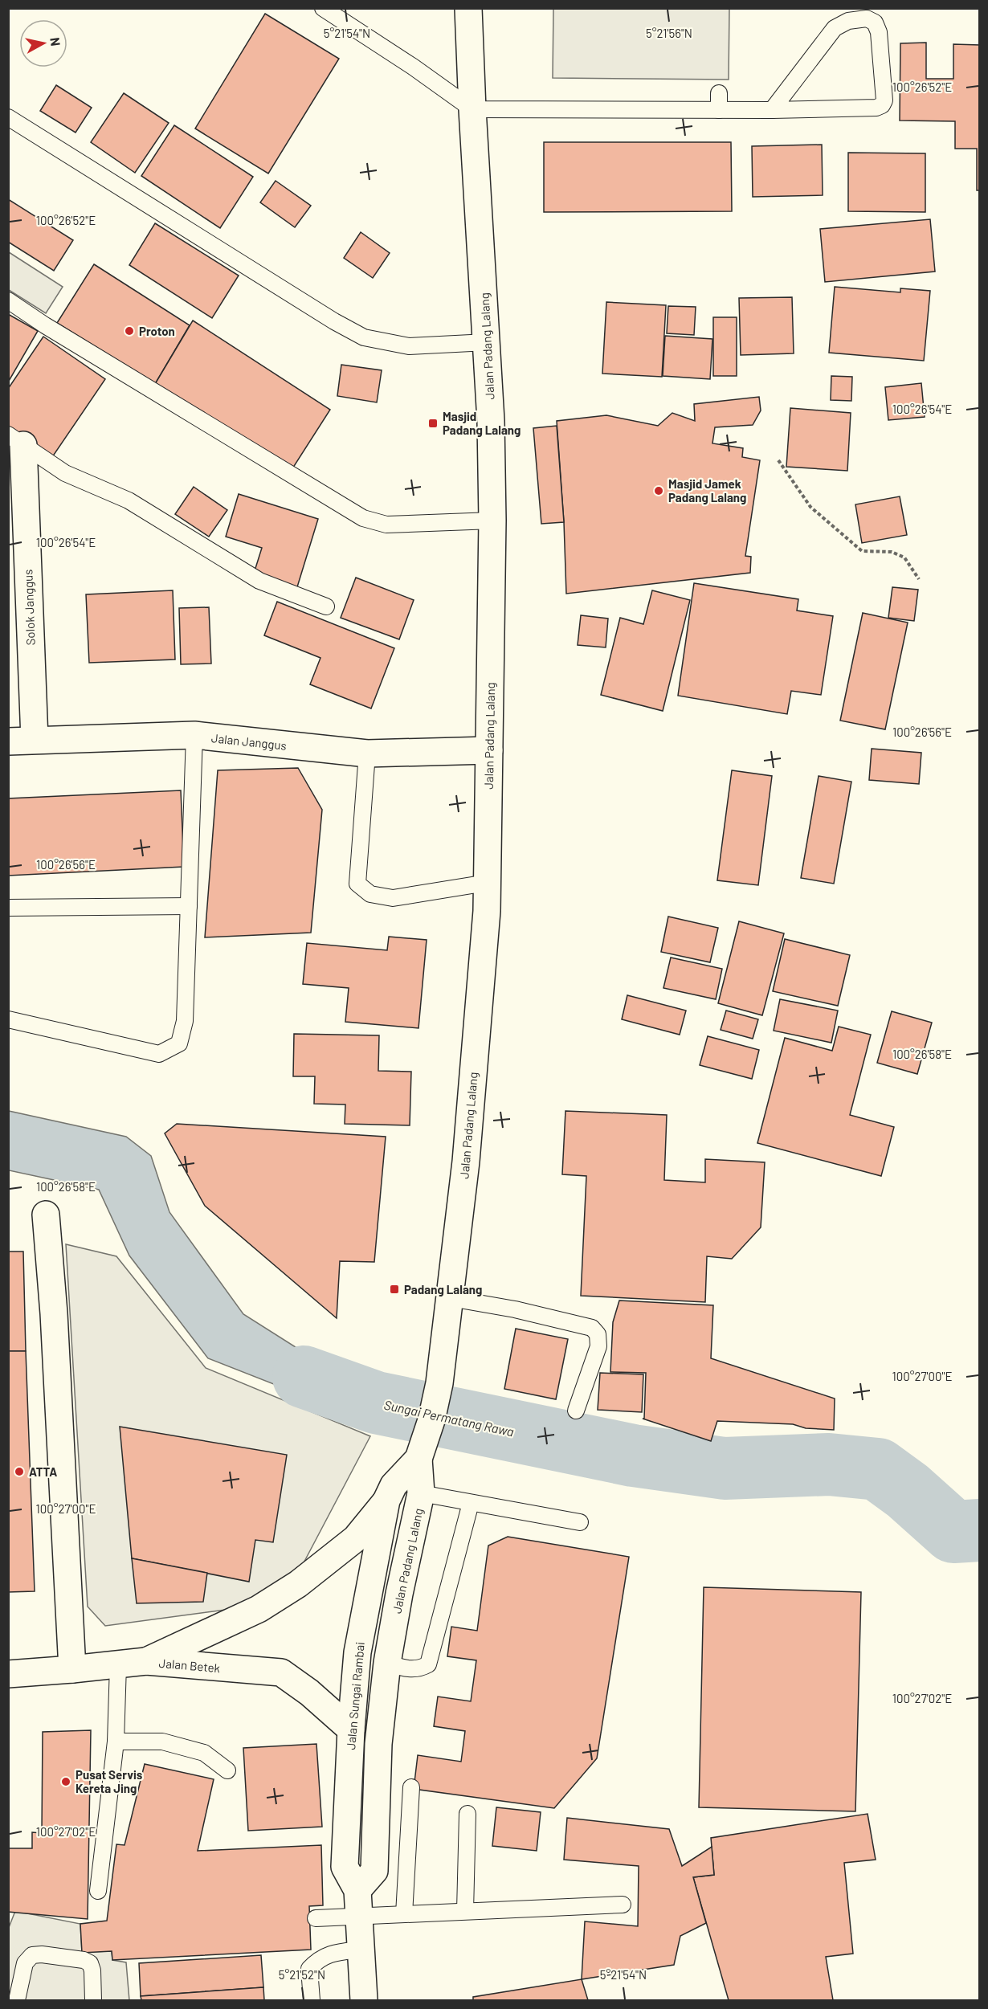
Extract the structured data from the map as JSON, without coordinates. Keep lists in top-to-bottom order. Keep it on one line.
{"streets":{"main road":["Jalan Padang Lalang","Solok Janggus","Jalan Janggus","Jalan Betek","Jalan Sungai Rambai"]},"crossings":[["Jalan Padang Lalang","Jalan Janggus"],["Jalan Padang Lalang","Jalan Sungai Rambai"],["Solok Janggus","Jalan Janggus"],["Jalan Betek","Jalan Sungai Rambai"]],"water":["Sungai Permatang Rawa"],"places":{"other":["Proton","Masjid Jamek Padang Lalang","ATTA","Pusat Servis Kereta Jing"],"transit":["Masjid Padang Lalang","Padang Lalang"]},"north":"right","coordinates":["5°21'54\"N","5°21'56\"N","100°26'52\"E","100°26'54\"E","100°26'56\"E","100°26'58\"E","100°27'00\"E","100°27'02\"E","5°21'52\"N"]}
